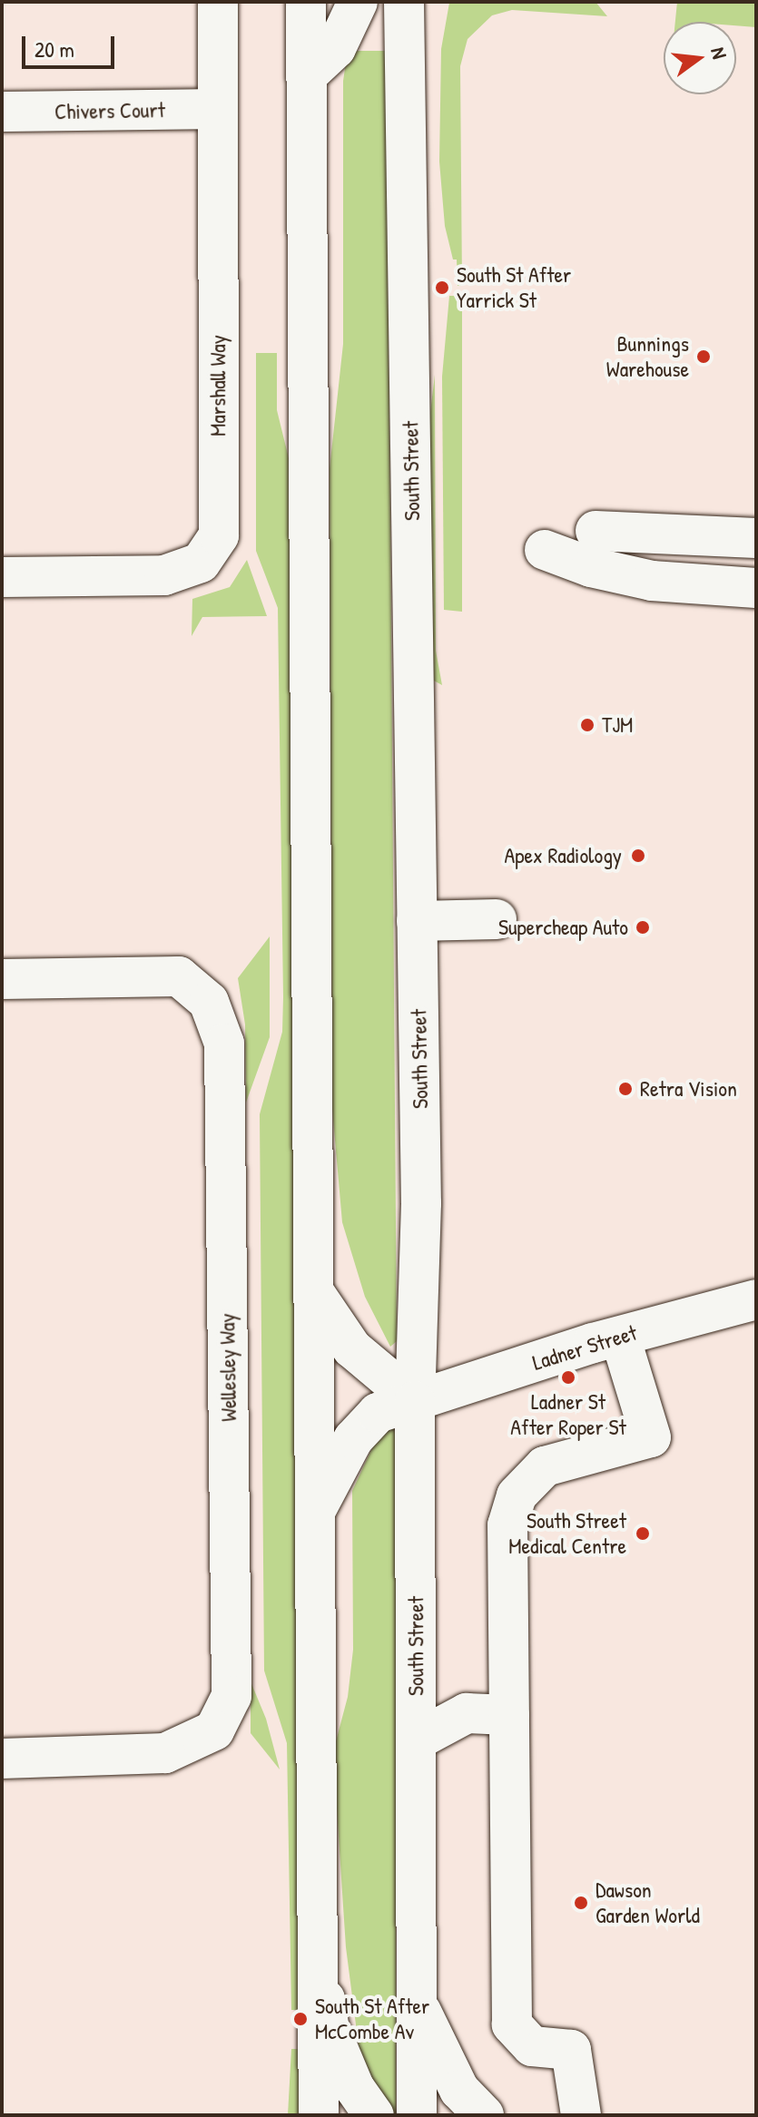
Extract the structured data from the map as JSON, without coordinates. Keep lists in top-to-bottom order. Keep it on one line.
{"streets":{"main road":["Chivers Court","Marshall Way","South Street","Ladner Street","Wellesley Way"]},"crossings":[["Chivers Court","Marshall Way"],["South Street","Ladner Street"]],"places":["South St After Yarrick St","Bunnings Warehouse","TJM","Apex Radiology","Supercheap Auto","Retra Vision","Ladner St After Roper St","South Street Medical Centre","Dawson Garden World","South St After McCombe Av"],"scale_bar":"20 m","north":"right"}
